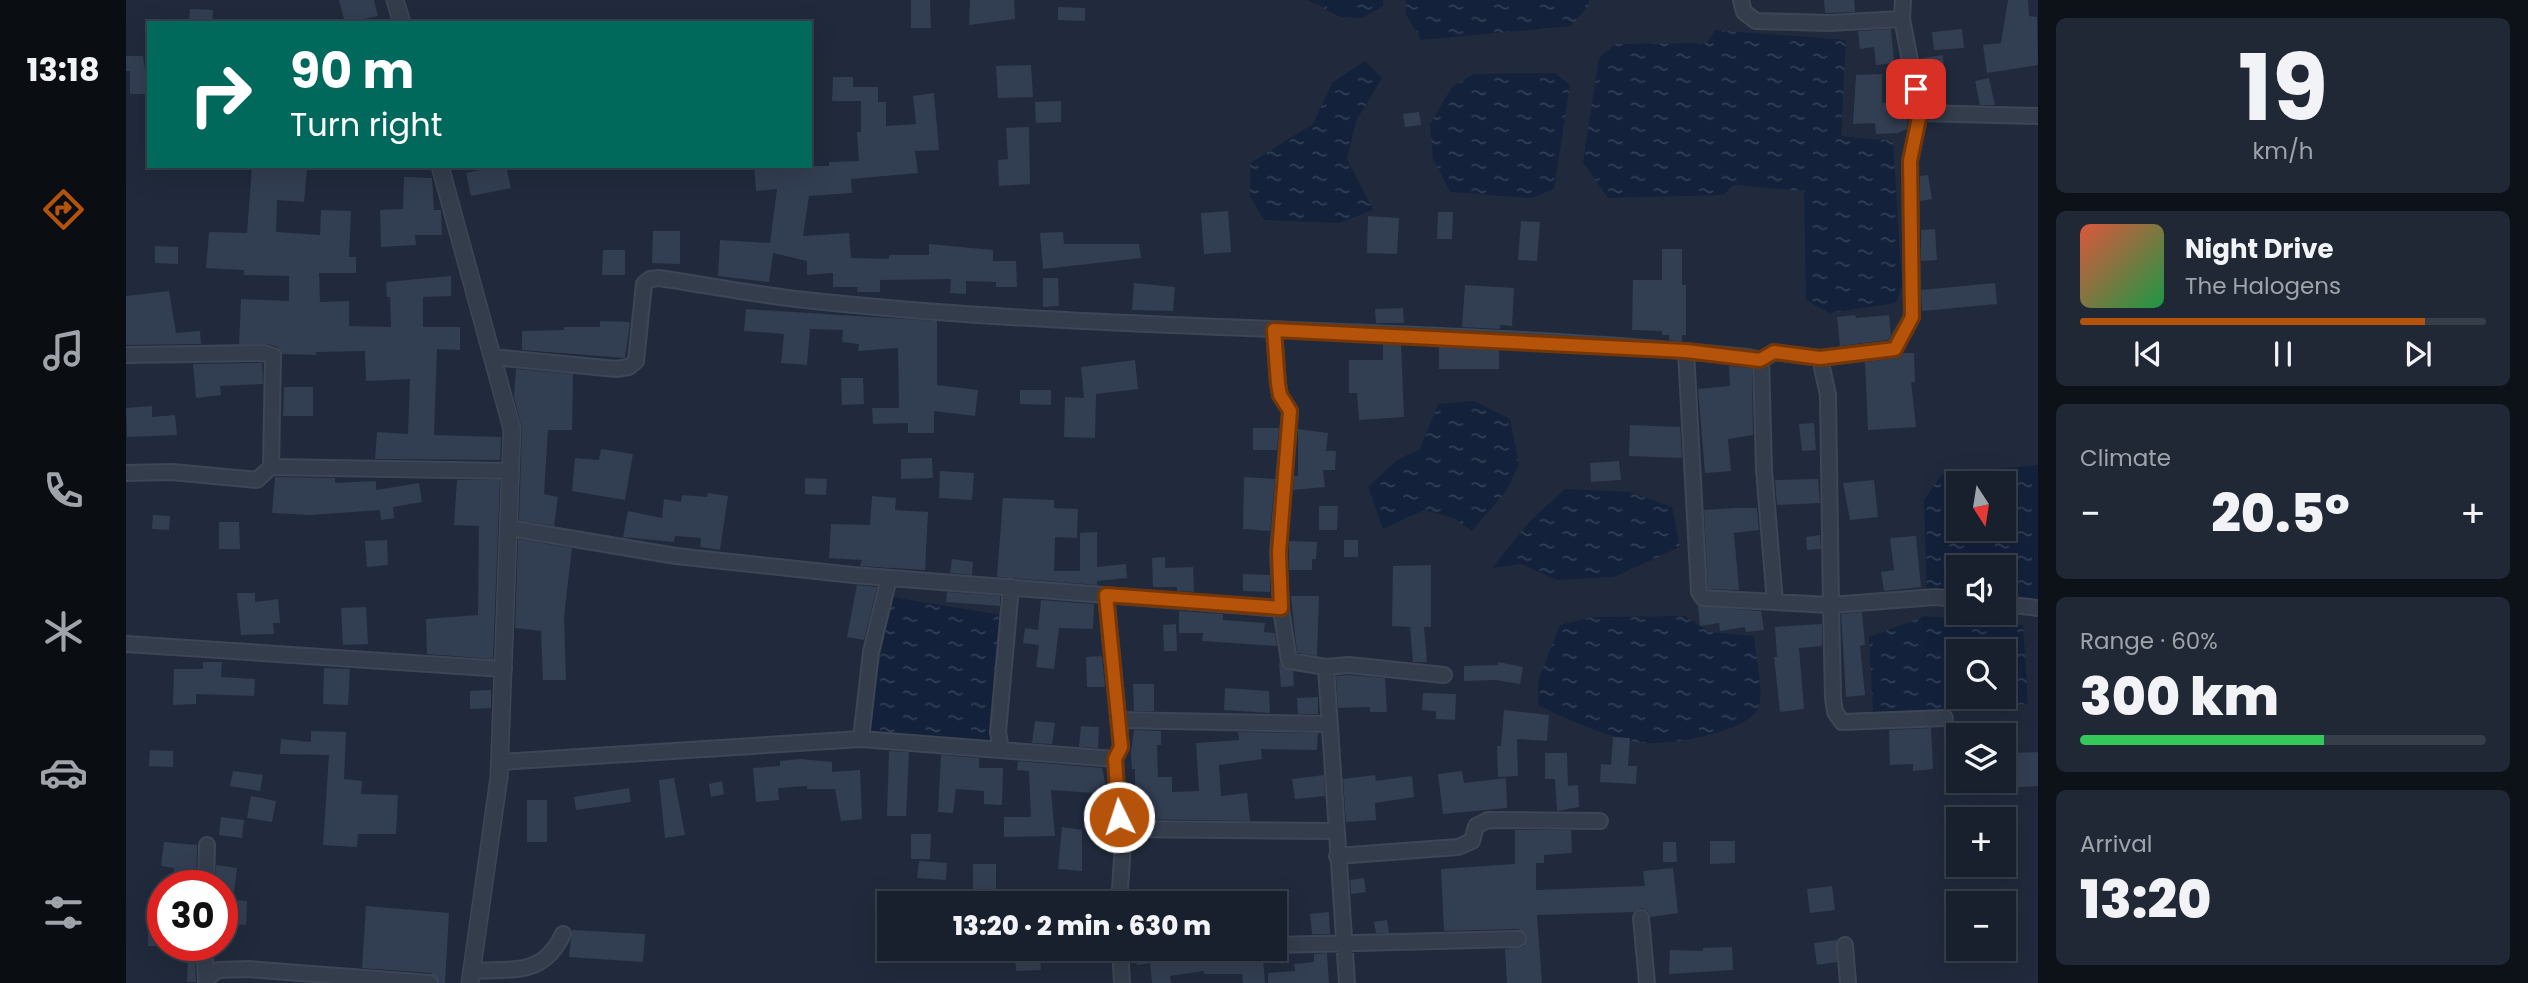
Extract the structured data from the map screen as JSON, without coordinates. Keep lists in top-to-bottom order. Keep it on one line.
{"north":"bottom","page":{"tabs":"13:18","tile":[["19","km/h"],"Climate",["Range · 60%","300 km"],["Arrival","13:20"]],"turn":["90 m","Turn right"],"song":["Night Drive","The Halogens"],"map_buttons":["+","−"],"heat":["−","20.5°","+"],"limit":"30","trip":"13:20 · 2 min · 630 m"}}
